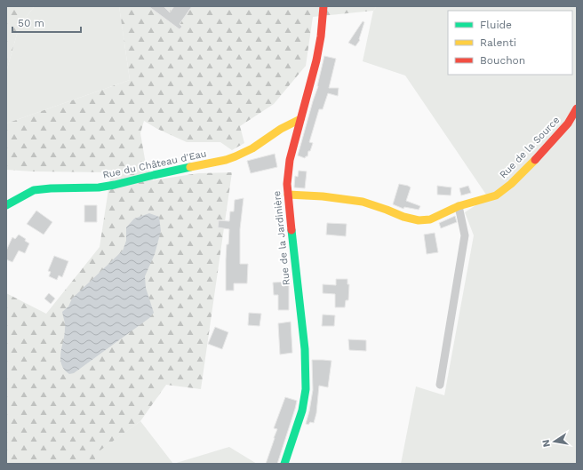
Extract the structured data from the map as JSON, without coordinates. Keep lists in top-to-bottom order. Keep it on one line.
{"streets":{"street":["Rue de la Source","Rue du Château d'Eau","Rue de la Jardinière"]},"crossings":[["Rue de la Source","Rue de la Jardinière"],["Rue du Château d'Eau","Rue de la Jardinière"]],"legend":["Fluide","Ralenti","Bouchon"],"scale_bar":"50 m","north":"left"}
